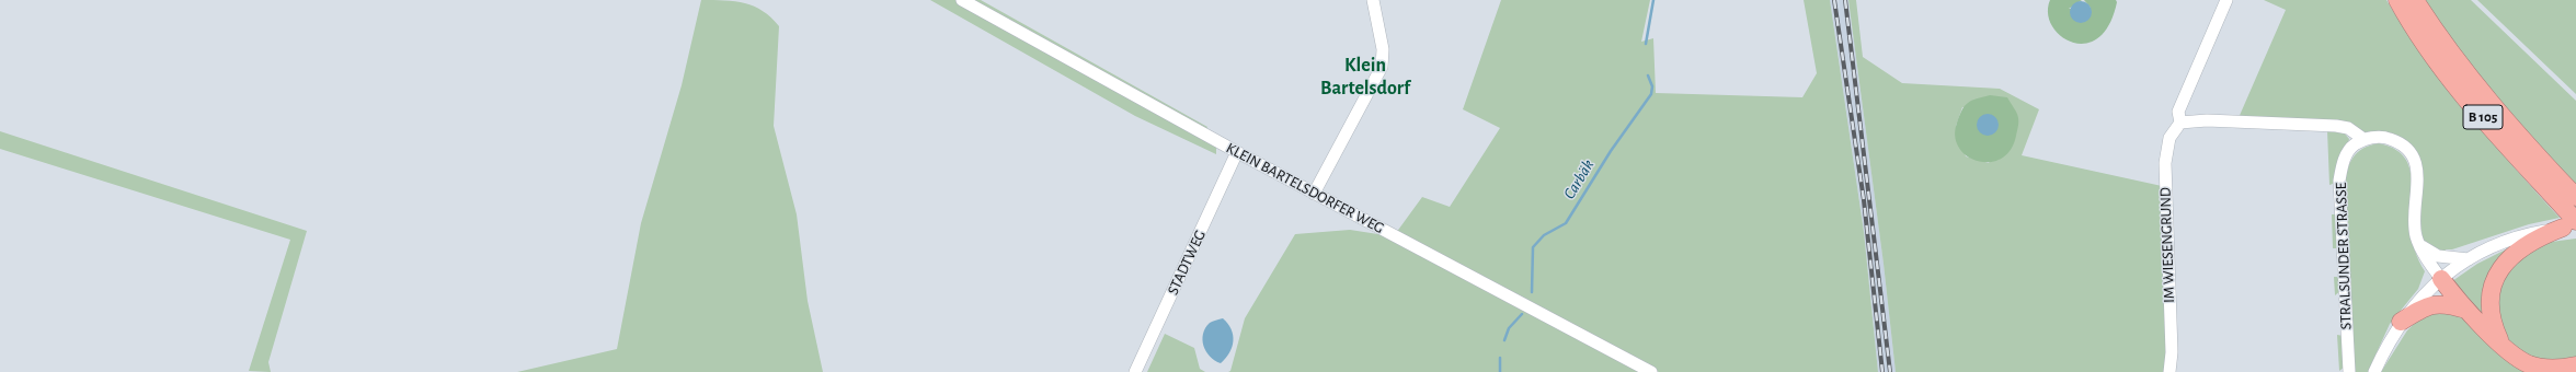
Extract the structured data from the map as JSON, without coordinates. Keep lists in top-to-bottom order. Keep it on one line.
{"streets":{"highway":["B 105"],"street":["KLEIN BARTELSDORFER WEG","IM WIESENGRUND","STRALSUNDER STRASSE","STADTWEG"]},"crossings":[["KLEIN BARTELSDORFER WEG","STADTWEG"]],"districts":["Klein Bartelsdorf"],"water":["Carbäk"]}
